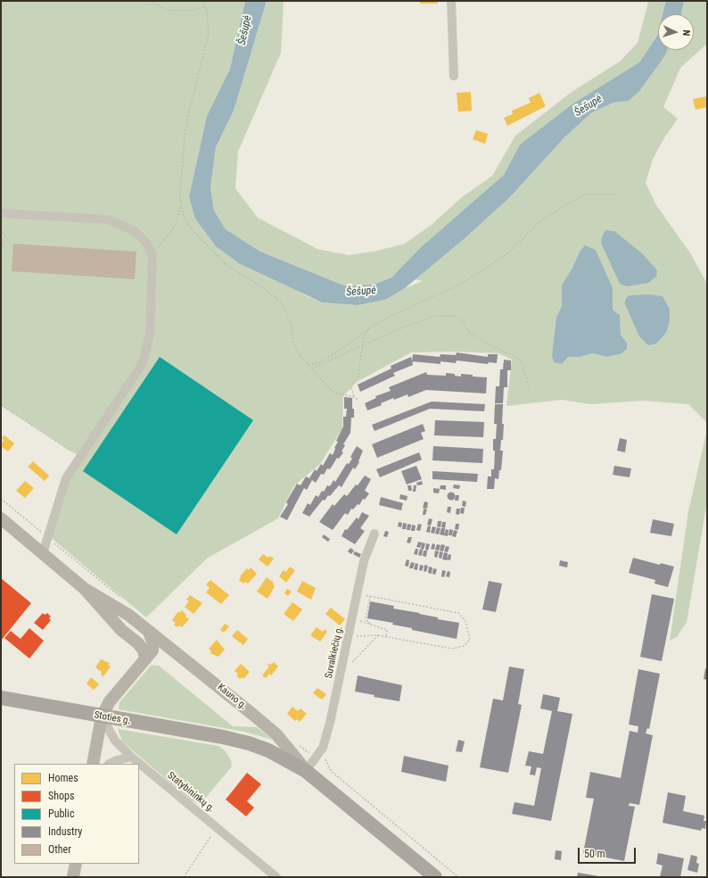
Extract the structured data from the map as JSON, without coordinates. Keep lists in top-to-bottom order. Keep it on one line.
{"streets":{"main road":["Kauno g.","Stoties g."],"street":["Suvalkiečių g.","Statybininkų g."]},"crossings":[["Suvalkiečių g.","Kauno g."],["Kauno g.","Stoties g."],["Stoties g.","Statybininkų g."]],"water":["Šešupė"],"legend":["Homes","Shops","Public","Industry","Other"],"scale_bar":"50 m","north":"right"}
